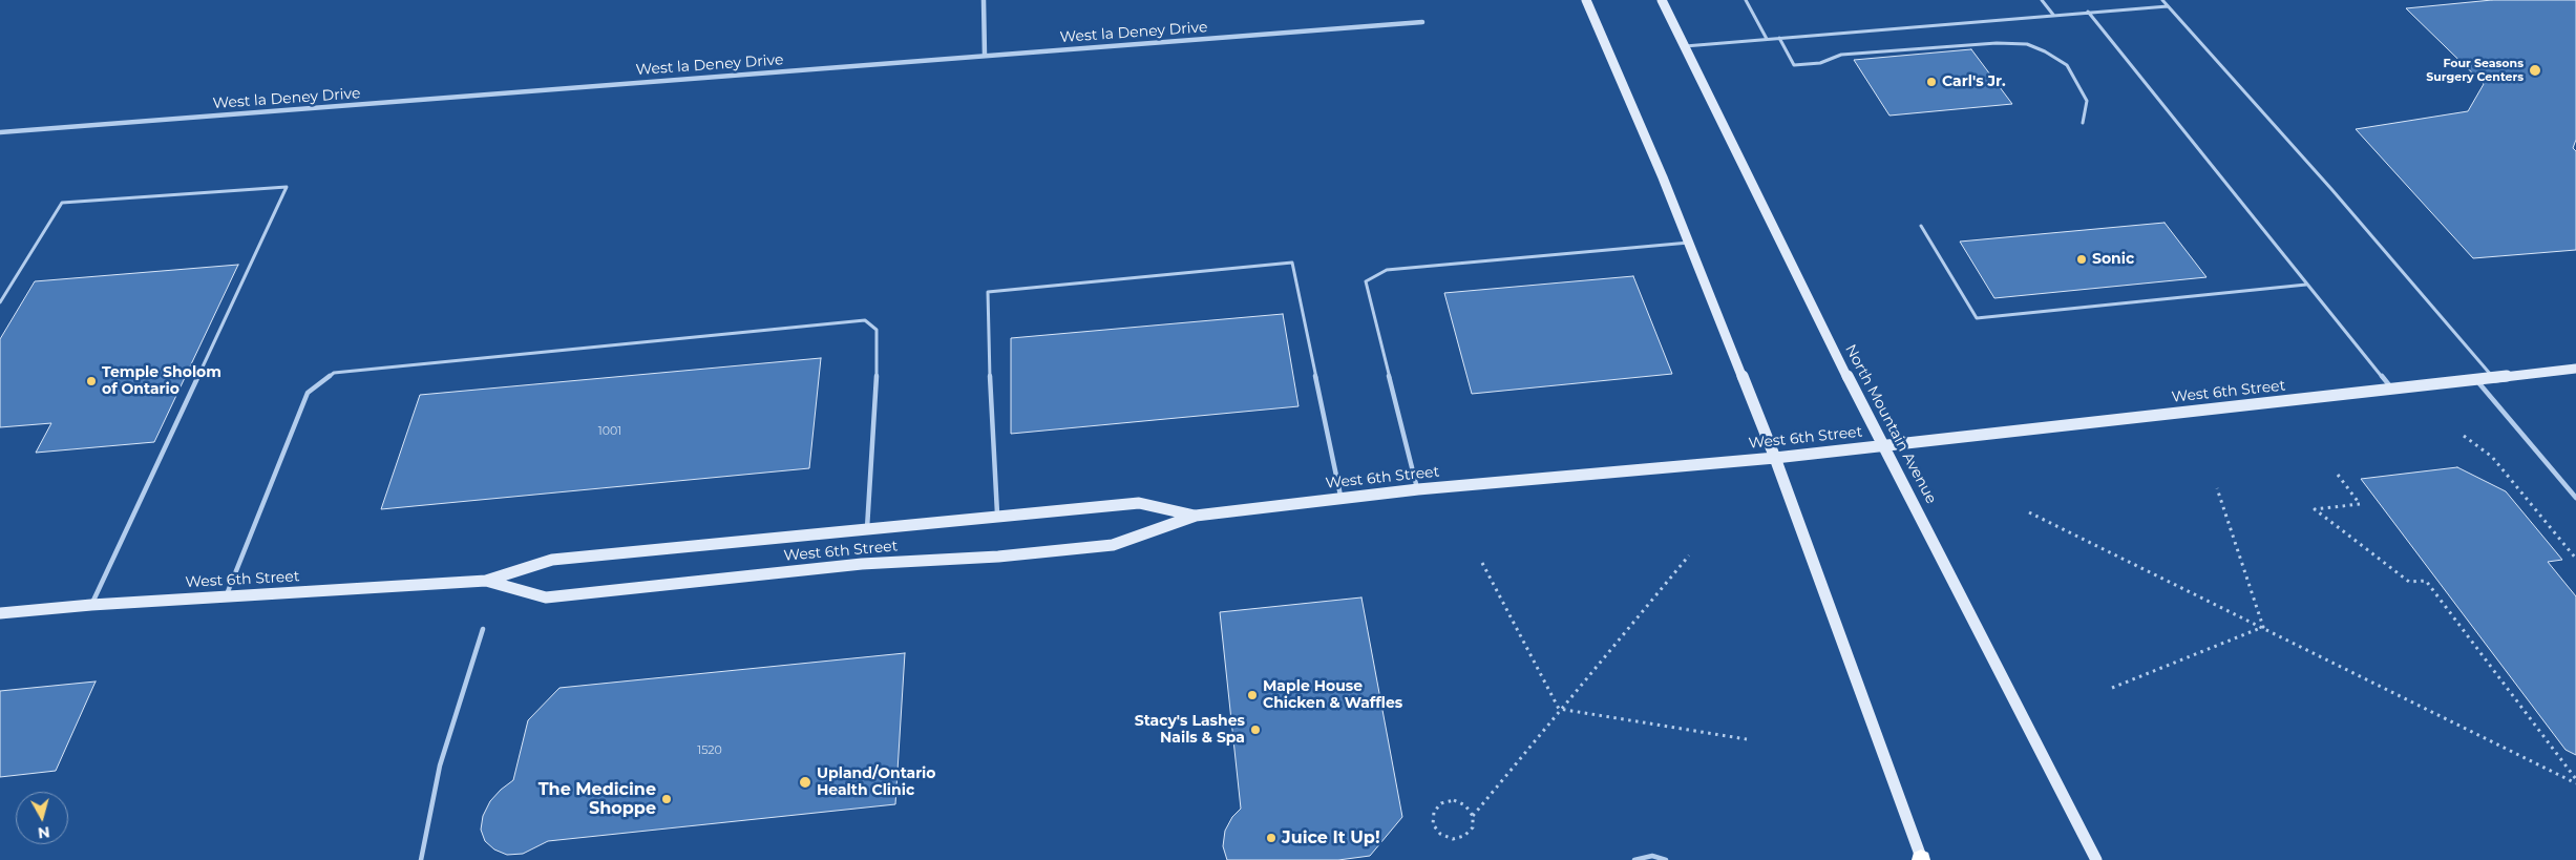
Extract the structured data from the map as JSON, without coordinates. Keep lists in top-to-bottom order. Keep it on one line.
{"streets":{"street":["West la Deney Drive","West 6th Street","North Mountain Avenue"]},"crossings":[["West 6th Street","North Mountain Avenue"]],"places":["Four Seasons Surgery Centers","Carl's Jr.","Sonic","Temple Sholom of Ontario","Maple House Chicken & Waffles","Stacy's Lashes Nails & Spa","Upland/Ontario Health Clinic","The Medicine Shoppe","Juice It Up!"],"house_numbers":["1001","1520"],"north":"bottom"}
